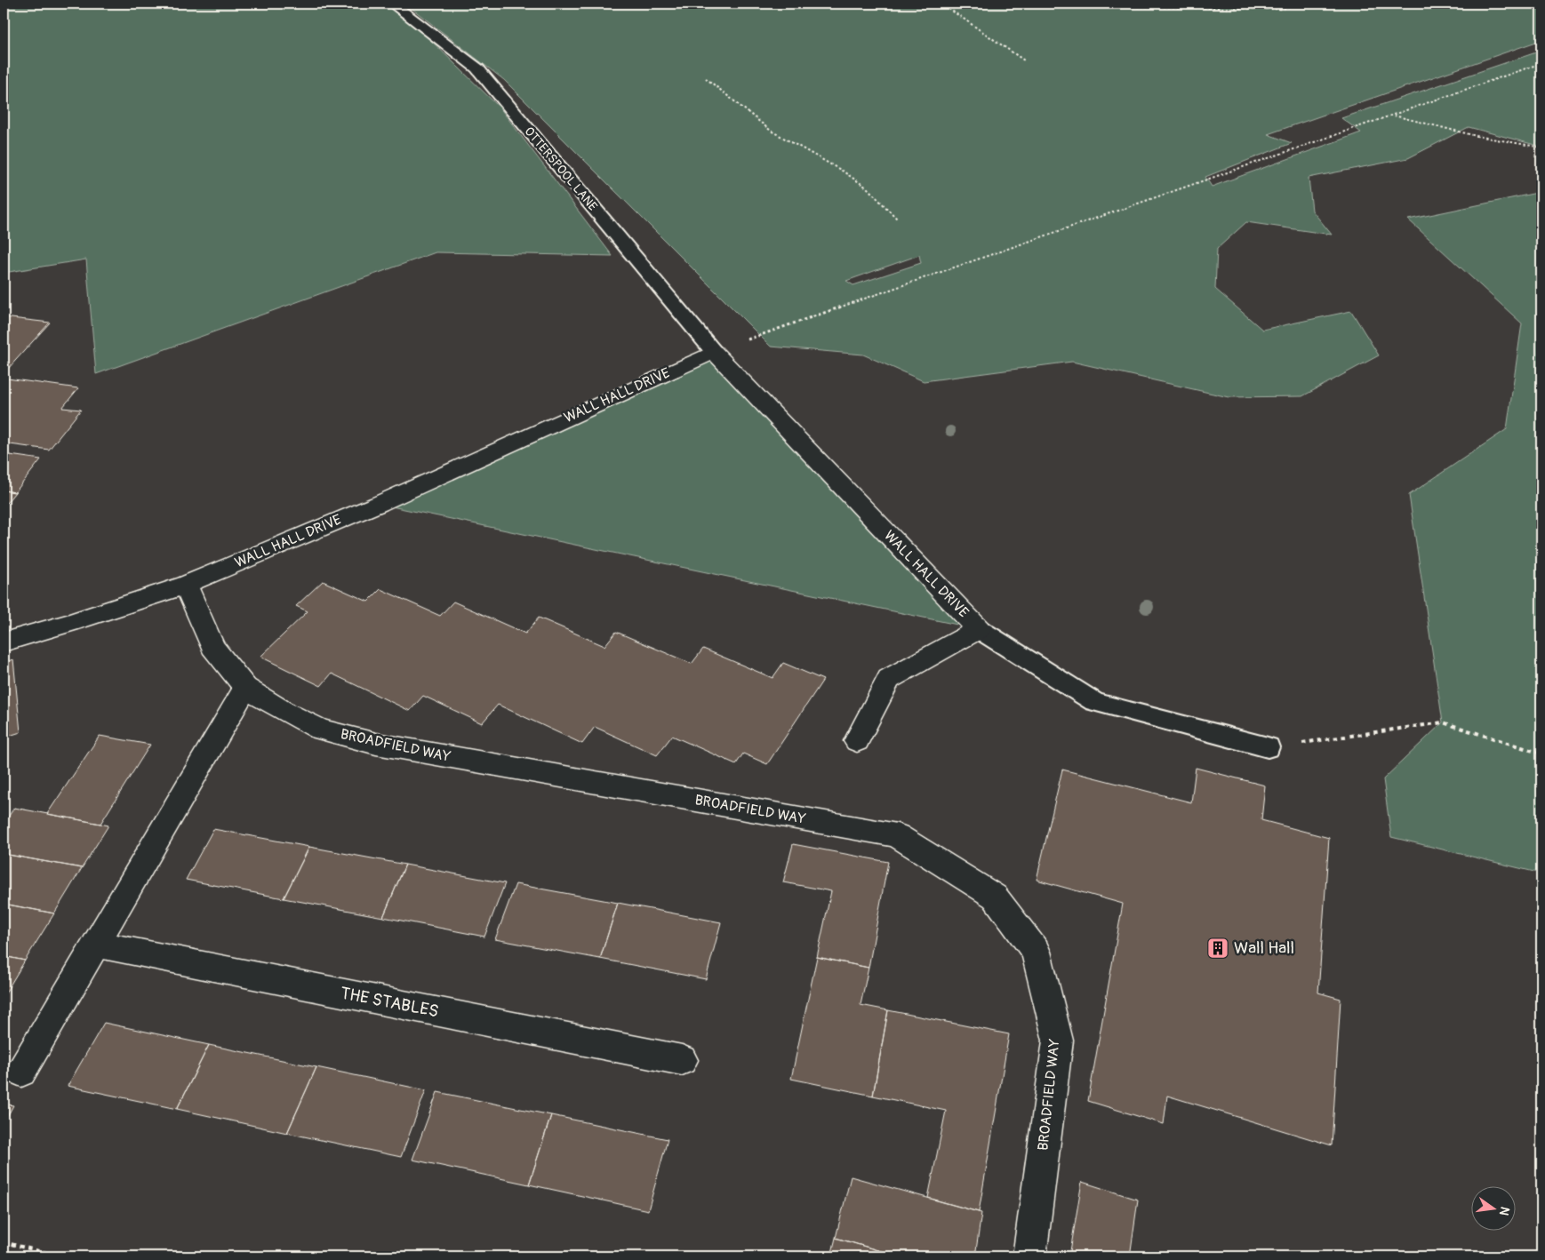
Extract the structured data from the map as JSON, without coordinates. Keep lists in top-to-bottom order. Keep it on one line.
{"streets":{"street":["WALL HALL DRIVE","BROADFIELD WAY","THE STABLES"],"lane":["OTTERSPOOL LANE"]},"crossings":[["OTTERSPOOL LANE","WALL HALL DRIVE"],["WALL HALL DRIVE","BROADFIELD WAY"]],"places":{"building":["Wall Hall"]},"north":"right"}
